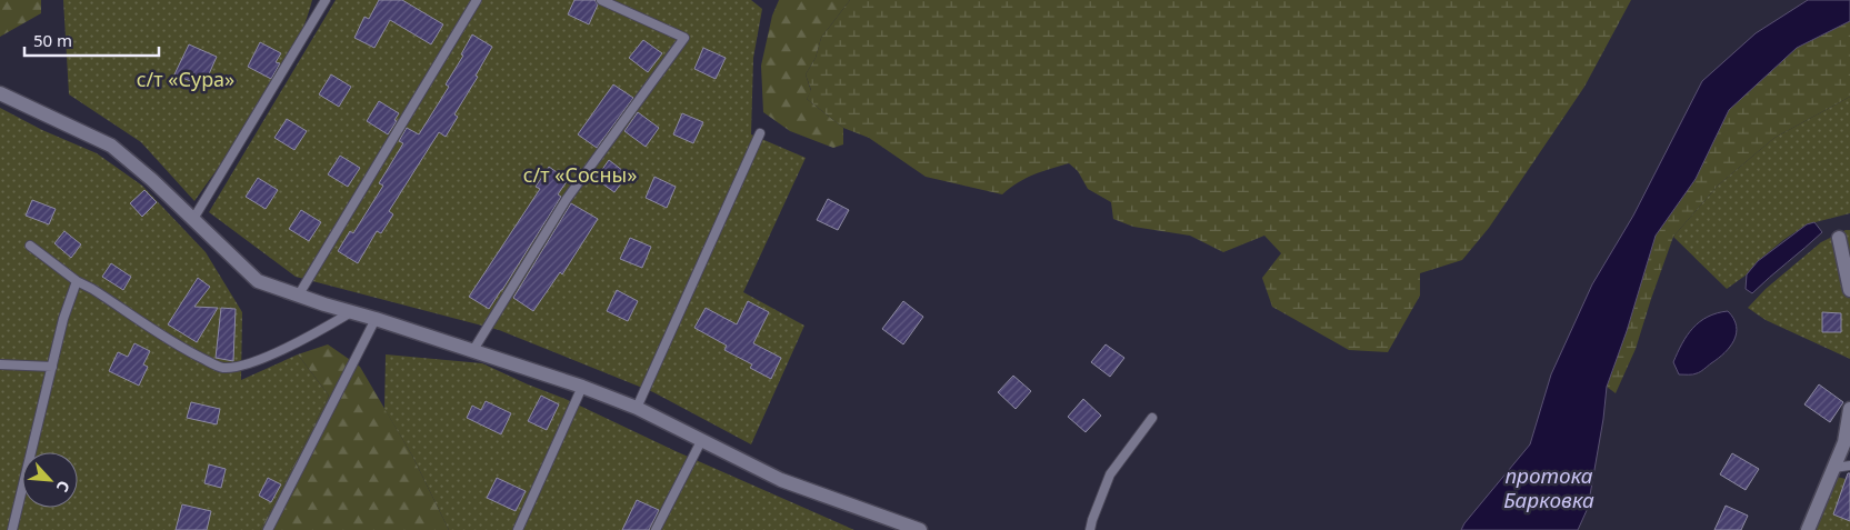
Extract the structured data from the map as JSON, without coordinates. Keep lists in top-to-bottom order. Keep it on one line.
{"water":["протока Барковка"],"parks":["с/т «Сура»","с/т «Сосны»"],"scale_bar":"50 m","north":"bottom right"}
